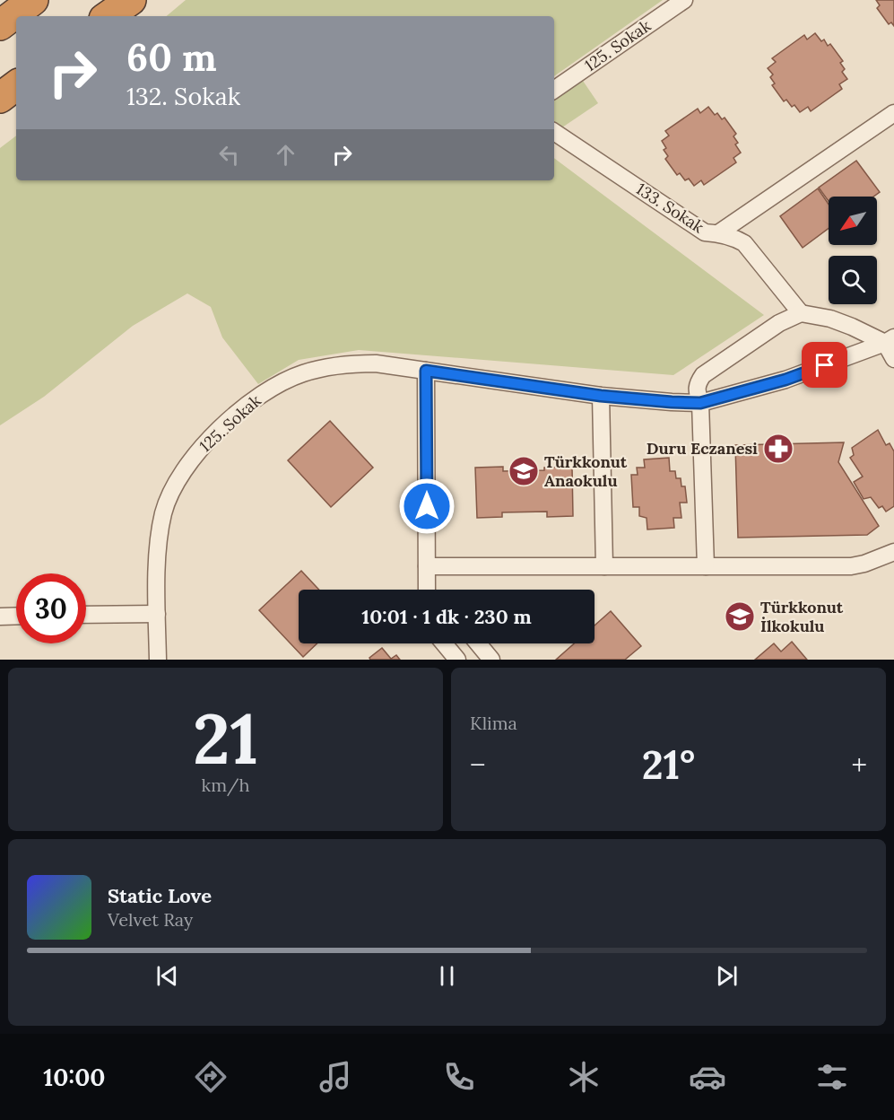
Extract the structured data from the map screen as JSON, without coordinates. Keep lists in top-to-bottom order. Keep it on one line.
{"streets":{"street":["125. Sokak","133. Sokak"]},"places":{"pharmacy":["Duru Eczanesi"],"school or university":["Türkkonut Anaokulu","Türkkonut İlkokulu"]},"north":"bottom left","page":{"turn":["60 m","132. Sokak"],"limit":"30","trip":"10:01 · 1 dk · 230 m","tile":[["21","km/h"],"Klima"],"heat":["−","21°","+"],"song":["Static Love","Velvet Ray"],"tabs":"10:00"}}
